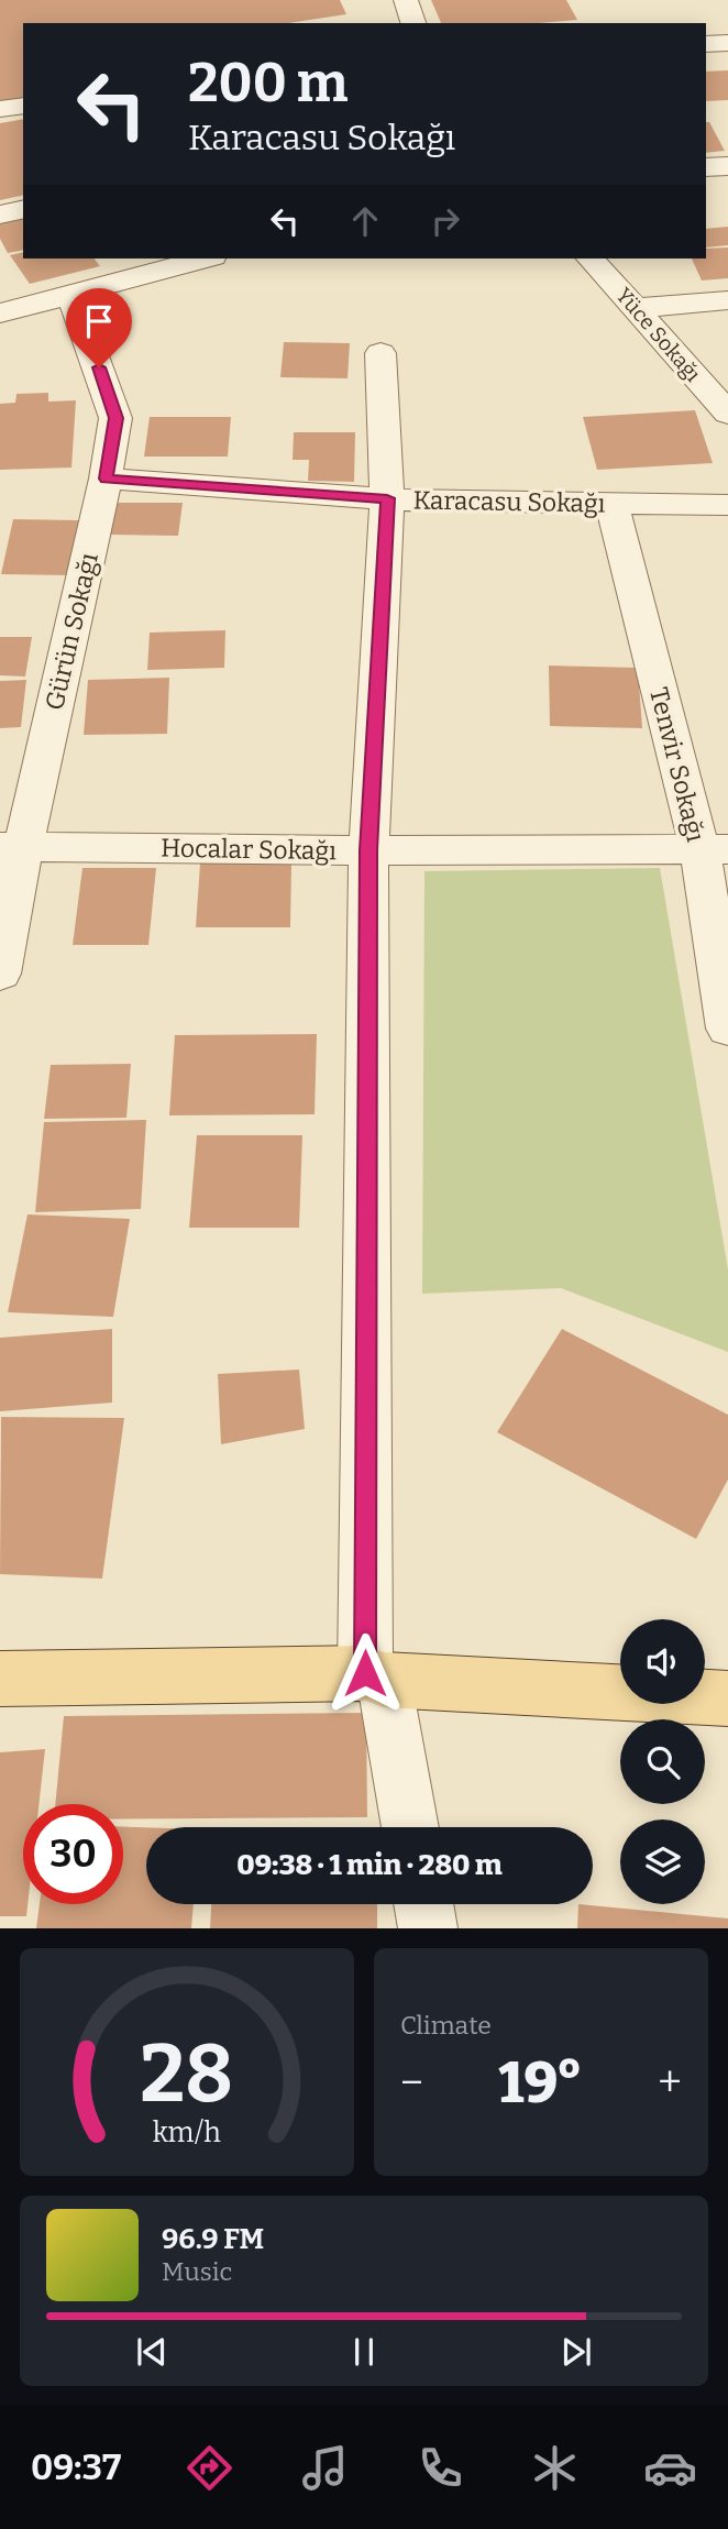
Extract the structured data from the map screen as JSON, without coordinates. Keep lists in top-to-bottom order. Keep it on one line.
{"streets":{"street":["Yüce Sokağı","Karacasu Sokağı","Gürün Sokağı","Tenvir Sokağı","Hocalar Sokağı"]},"crossings":[["Karacasu Sokağı","Gürün Sokağı"],["Karacasu Sokağı","Tenvir Sokağı"],["Gürün Sokağı","Hocalar Sokağı"],["Tenvir Sokağı","Hocalar Sokağı"]],"page":{"turn":["200 m","Karacasu Sokağı"],"limit":"30","trip":"09:38 · 1 min · 280 m","tile":"Climate","heat":["−","19°","+"],"song":["96.9 FM","Music"],"tabs":"09:37","gauge":["28","km/h"]}}
